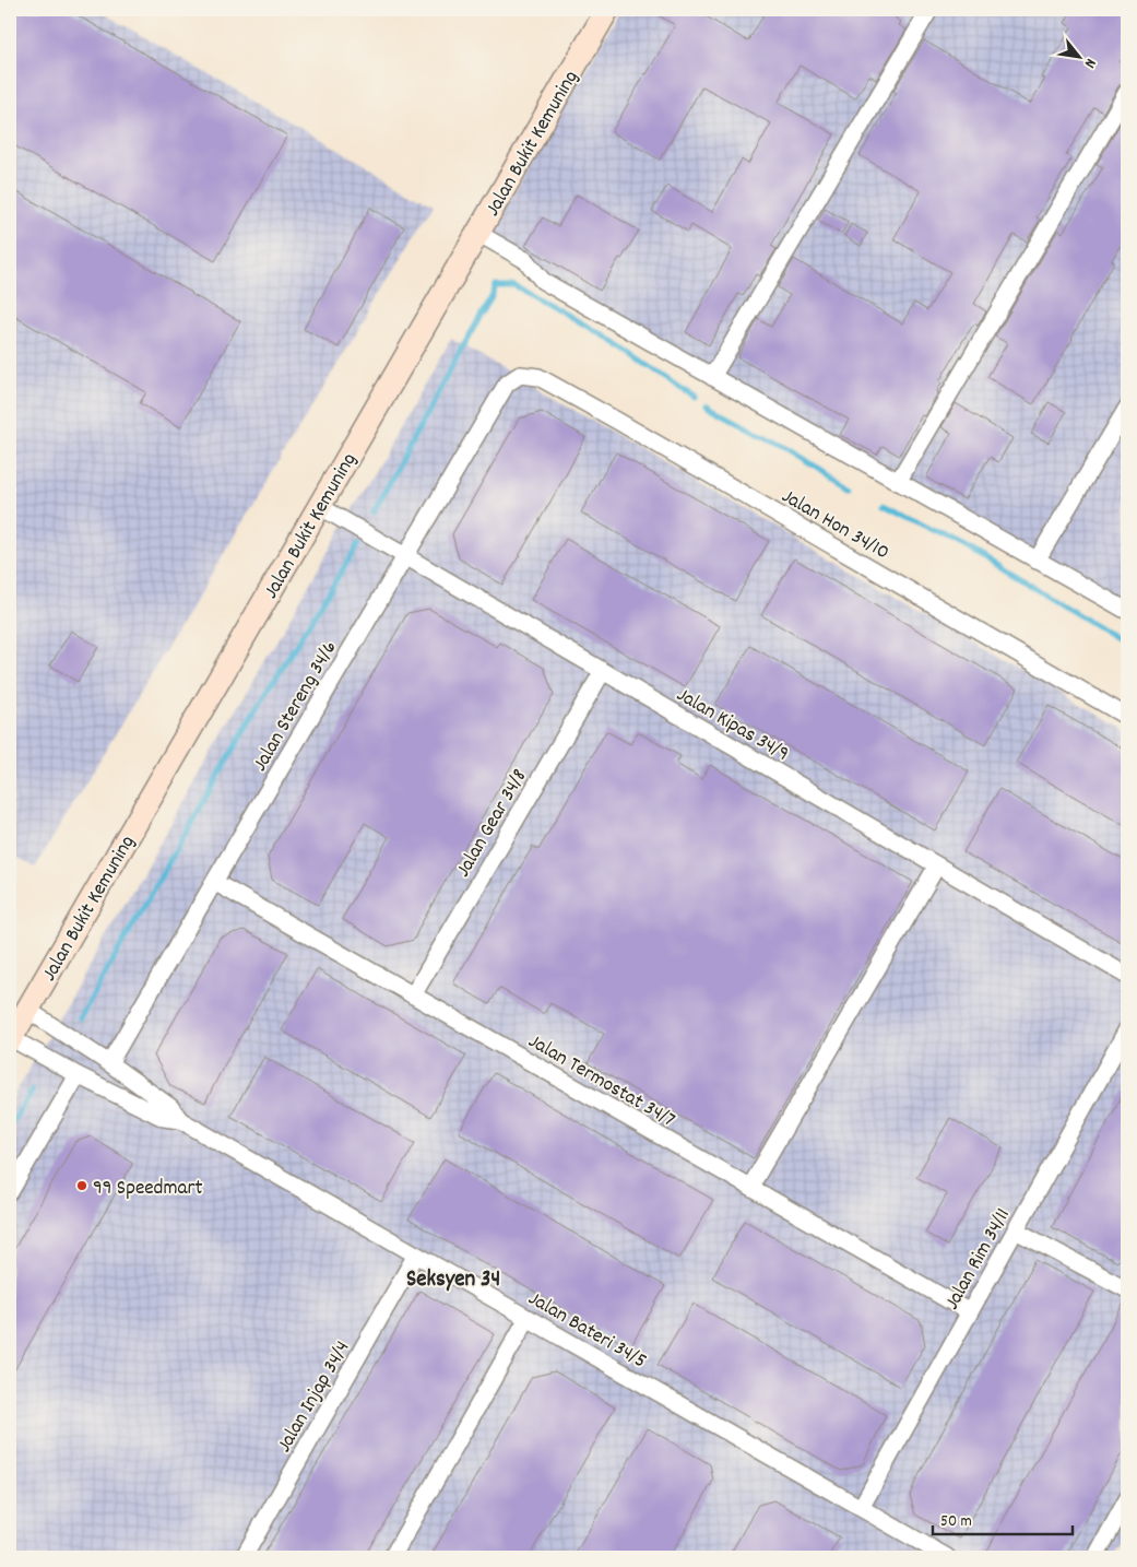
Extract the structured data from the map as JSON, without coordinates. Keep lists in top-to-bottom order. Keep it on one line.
{"streets":{"main road":["Jalan Bukit Kemuning"],"street":["Jalan Hon 34/10","Jalan Stereng 34/6","Jalan Kipas 34/9","Jalan Gear 34/8","Jalan Termostat 34/7","Jalan Rim 34/11","Jalan Bateri 34/5","Jalan Injap 34/4"]},"crossings":[["Jalan Bukit Kemuning","Jalan Kipas 34/9"],["Jalan Hon 34/10","Jalan Stereng 34/6"],["Jalan Stereng 34/6","Jalan Kipas 34/9"],["Jalan Stereng 34/6","Jalan Termostat 34/7"],["Jalan Kipas 34/9","Jalan Gear 34/8"],["Jalan Gear 34/8","Jalan Termostat 34/7"],["Jalan Termostat 34/7","Jalan Rim 34/11"],["Jalan Rim 34/11","Jalan Bateri 34/5"],["Jalan Bateri 34/5","Jalan Injap 34/4"]],"districts":["Seksyen 34"],"places":["99 Speedmart"],"scale_bar":"50 m","north":"bottom right"}
